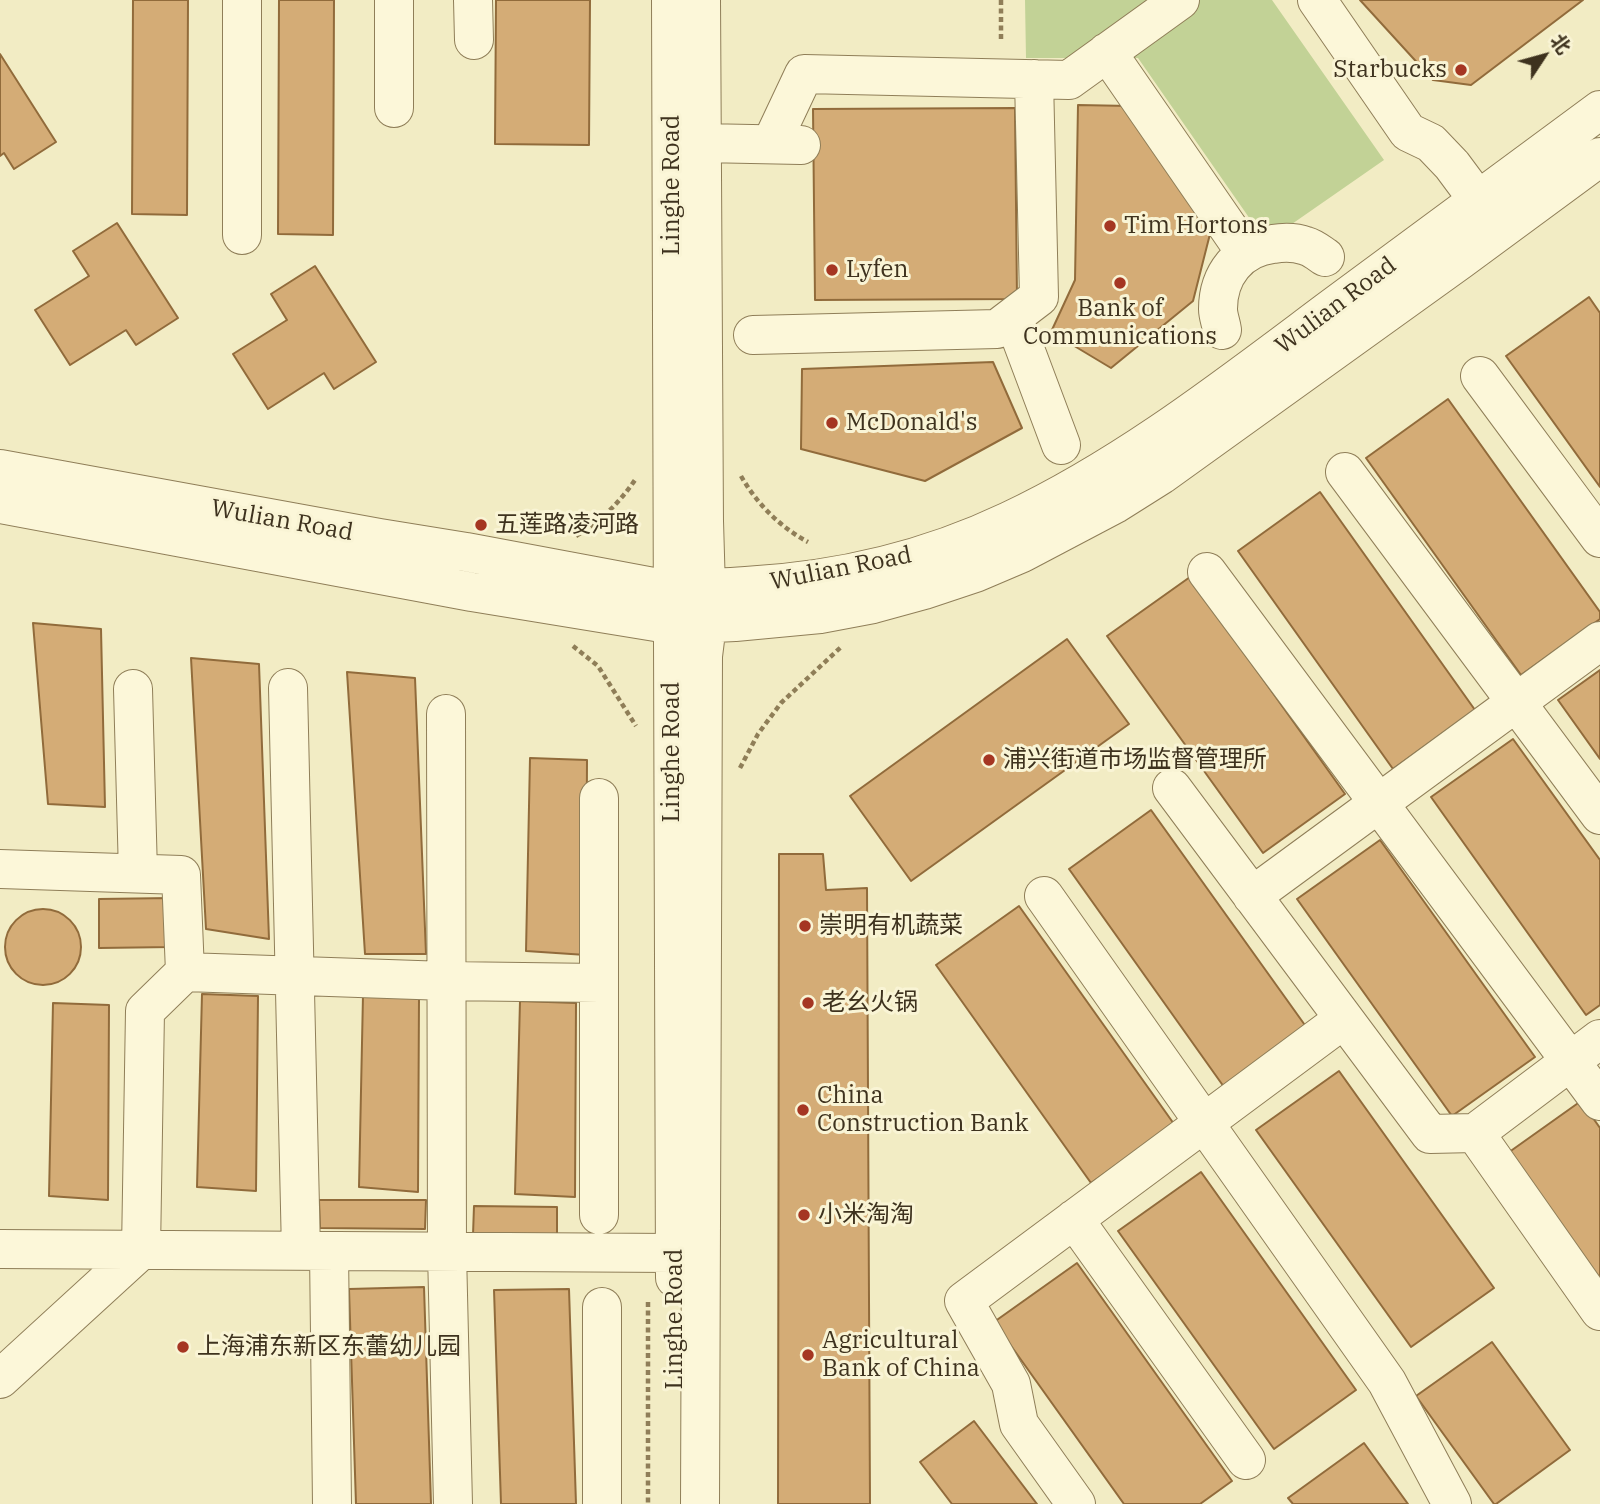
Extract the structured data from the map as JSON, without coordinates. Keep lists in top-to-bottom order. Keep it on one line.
{"streets":{"street":["Linghe Road","Wulian Road"]},"crossings":[["Linghe Road","Wulian Road"]],"places":["Starbucks","Tim Hortons","Lyfen","Bank of Communications","McDonald's","五莲路凌河路","浦兴街道市场监督管理所","崇明有机蔬菜","老幺火锅","China Construction Bank","小米淘淘","上海浦东新区东蕾幼儿园","Agricultural Bank of China"],"north":"top right"}
